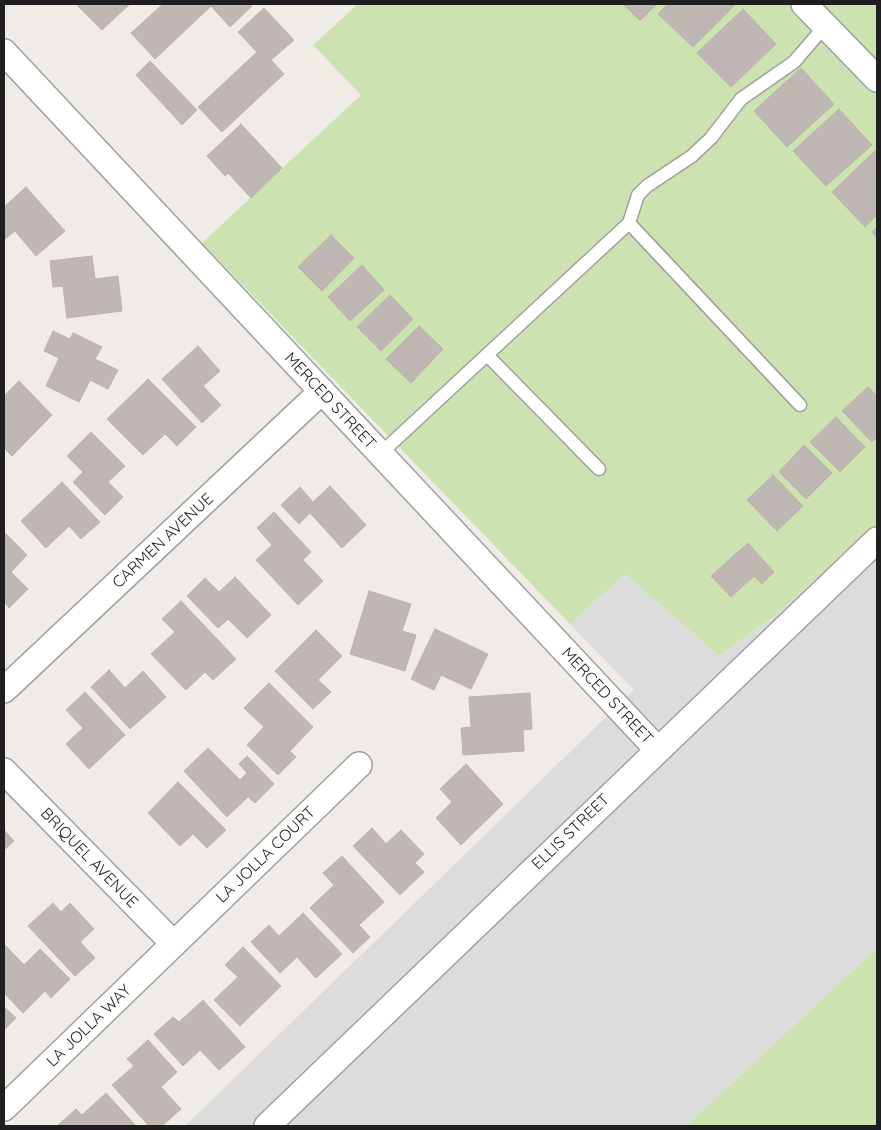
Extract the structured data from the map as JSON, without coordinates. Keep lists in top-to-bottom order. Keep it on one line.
{"streets":{"street":["MERCED STREET","CARMEN AVENUE","ELLIS STREET","LA JOLLA COURT","BRIQUEL AVENUE","LA JOLLA WAY"]},"crossings":[["MERCED STREET","CARMEN AVENUE"],["MERCED STREET","ELLIS STREET"],["LA JOLLA COURT","BRIQUEL AVENUE"],["LA JOLLA COURT","LA JOLLA WAY"],["BRIQUEL AVENUE","LA JOLLA WAY"]]}
